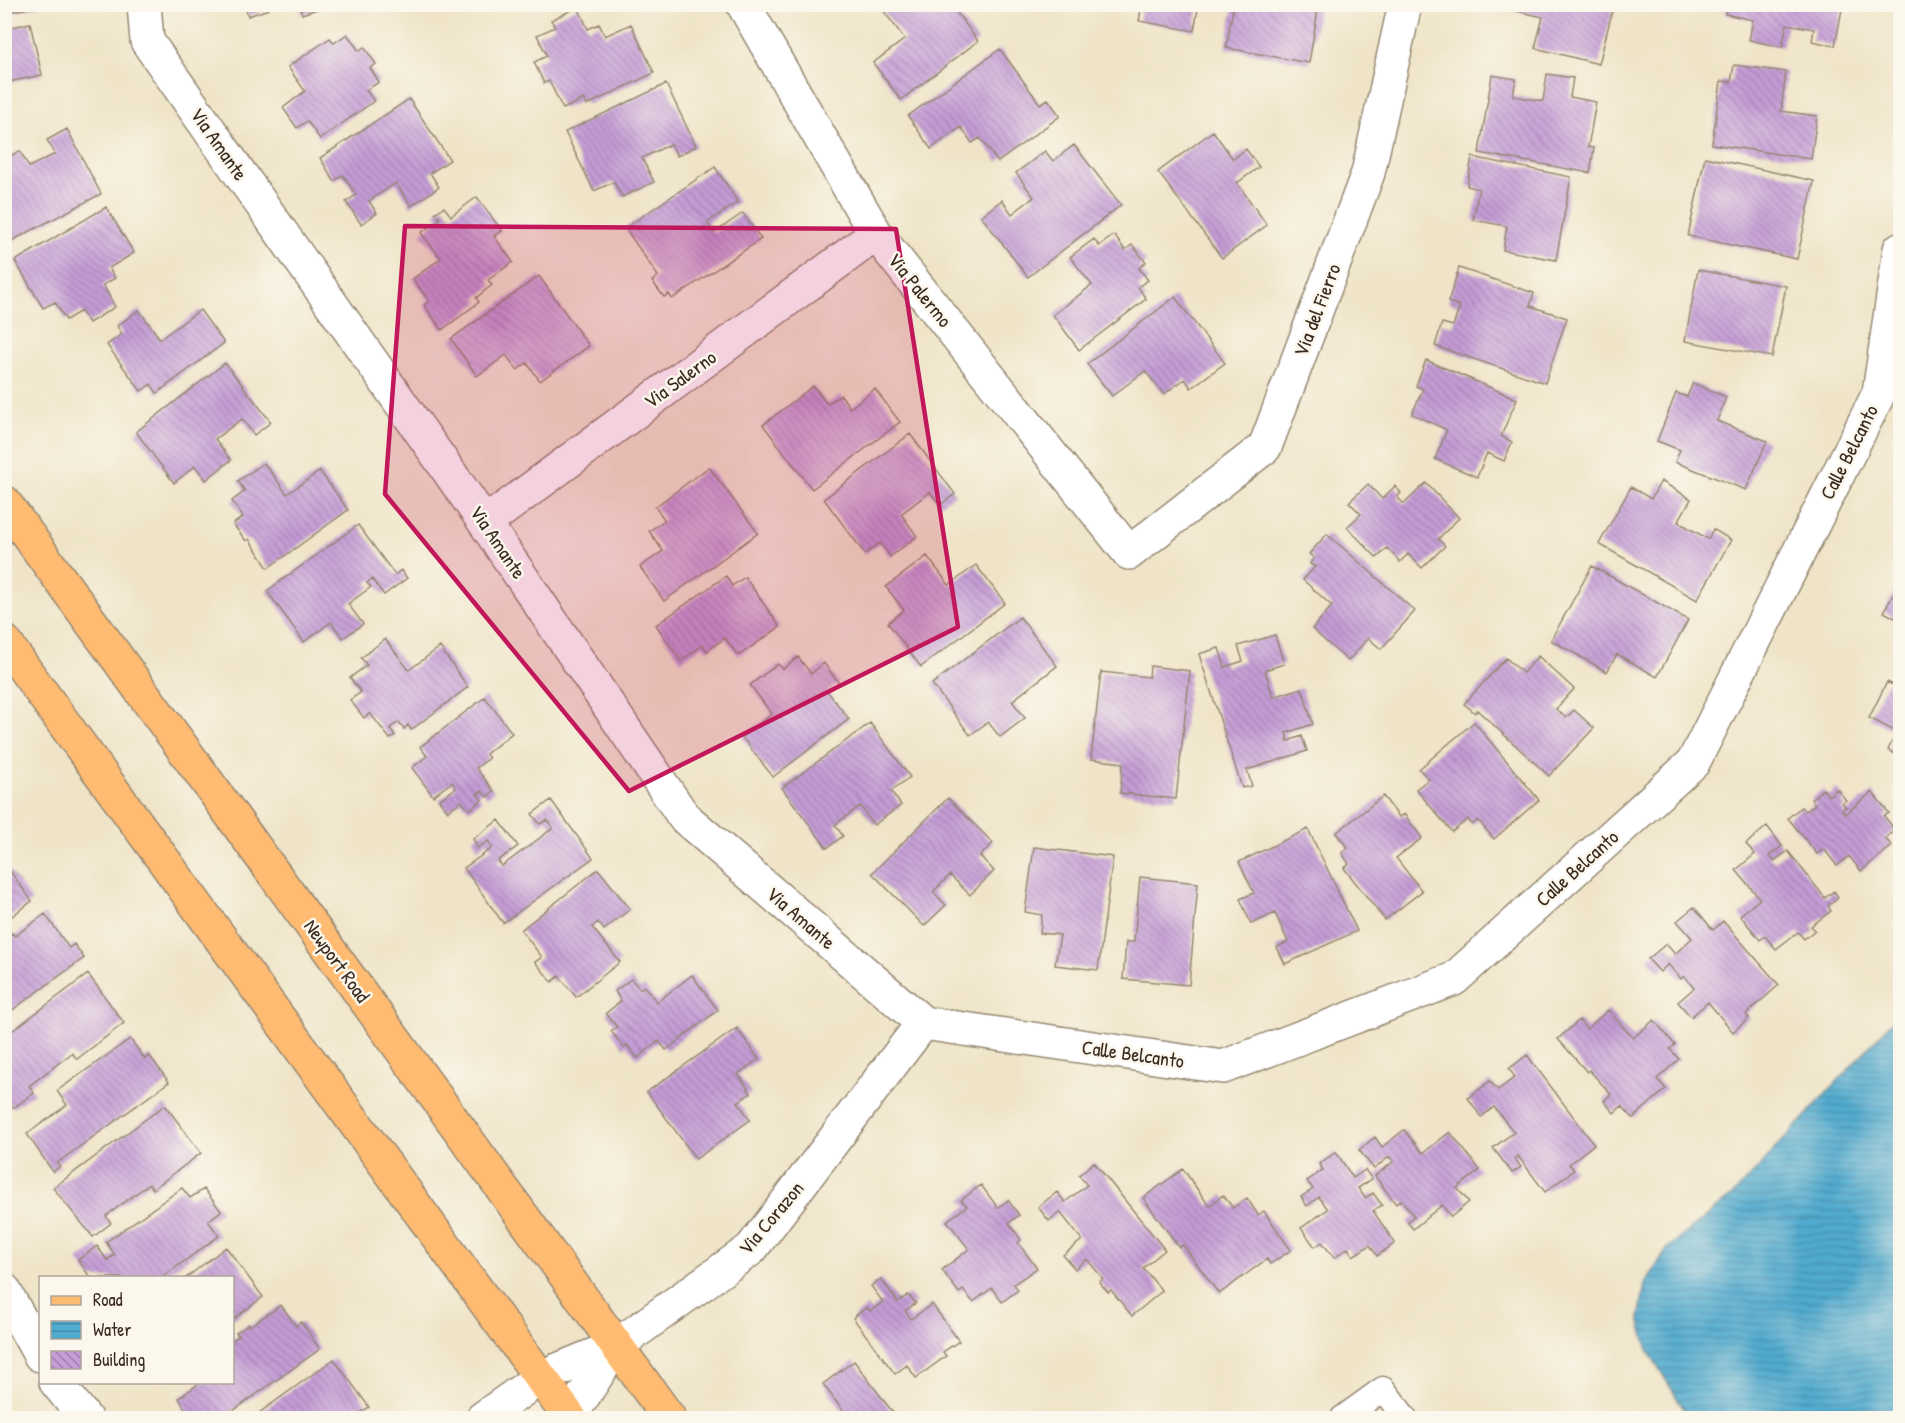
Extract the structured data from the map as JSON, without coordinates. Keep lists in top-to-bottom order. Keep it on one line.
{"streets":{"main road":["Newport Road"],"street":["Via Amante","Via Palermo","Via del Fierro","Via Salerno","Calle Belcanto","Via Corazon"]},"crossings":[["Via Amante","Via Salerno"],["Via Amante","Calle Belcanto"],["Via Amante","Via Corazon"],["Via Palermo","Via del Fierro"],["Via Palermo","Via Salerno"],["Calle Belcanto","Via Corazon"],["Newport Road","Via Corazon"]],"legend":["Road","Water","Building"]}
